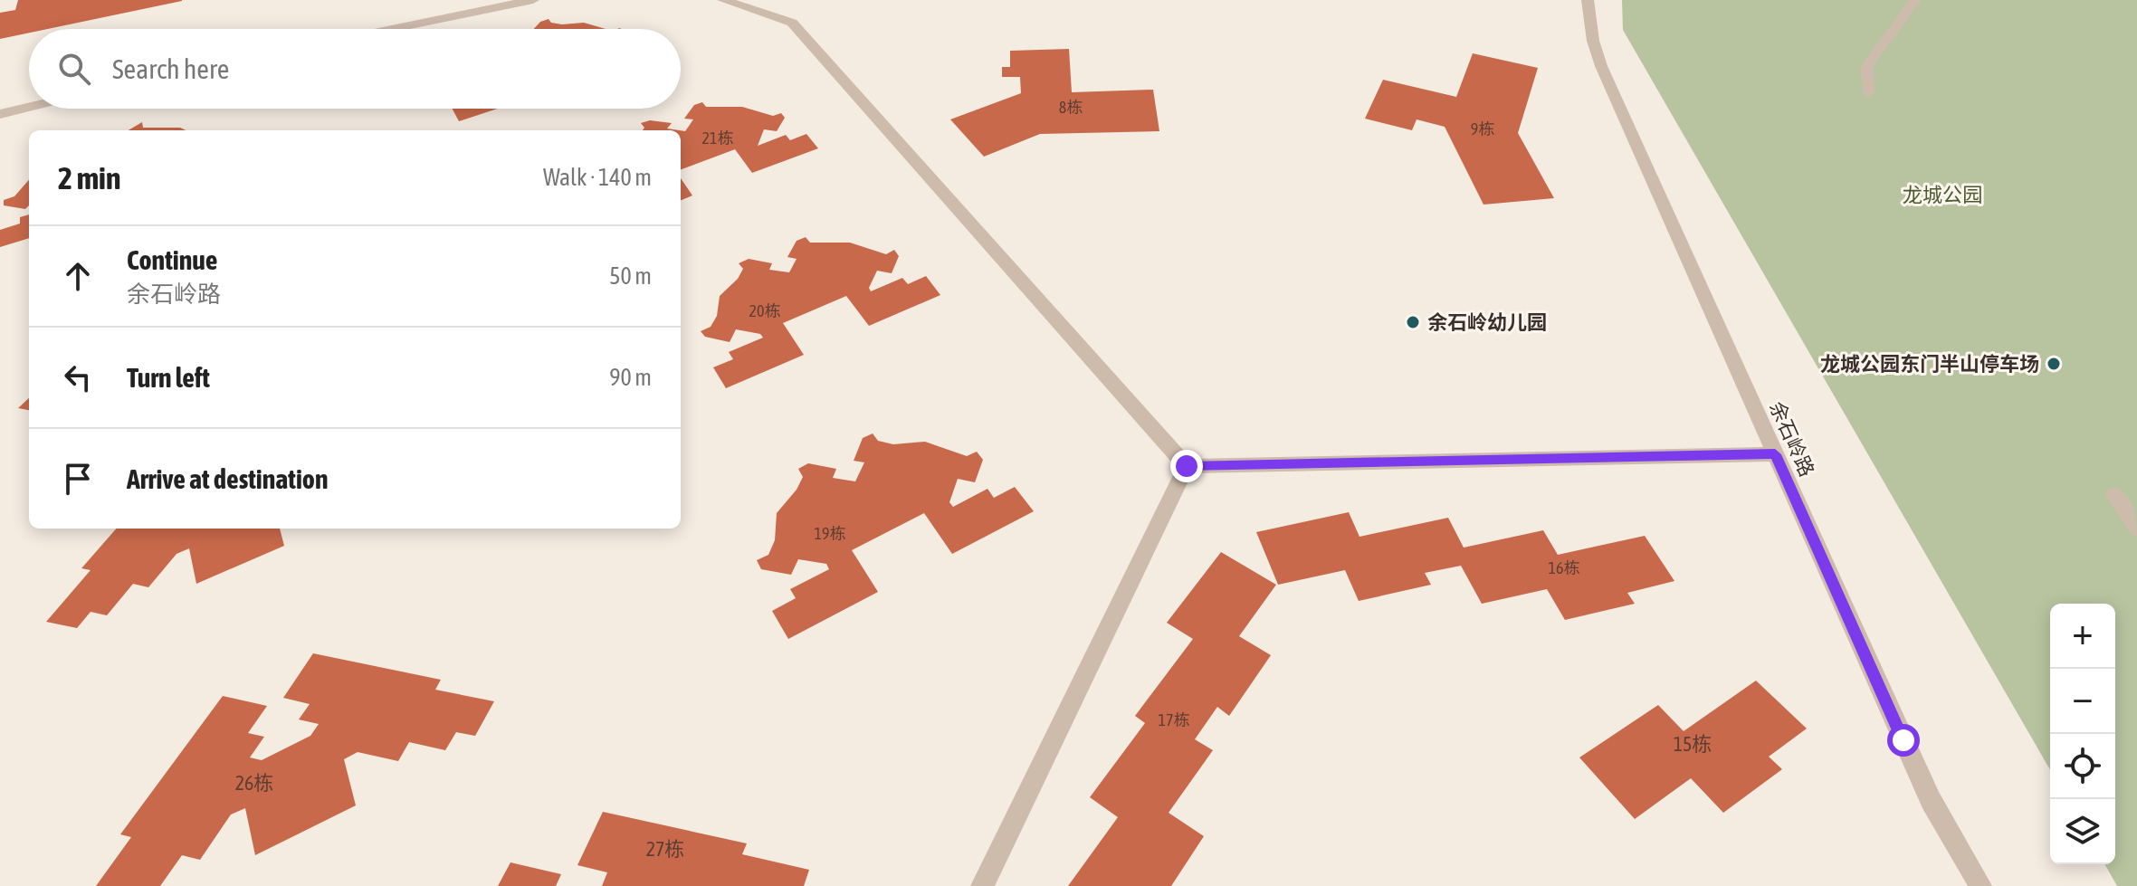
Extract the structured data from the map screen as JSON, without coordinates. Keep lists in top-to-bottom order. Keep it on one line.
{"streets":{"street":["余石岭路"]},"parks":["龙城公园"],"places":["余石岭幼儿园","龙城公园东门半山停车场"],"house_numbers":["8栋","9栋","21栋","20栋","19栋","16栋","17栋","15栋","26栋","27栋"],"page":{"search":"Search here","heading":["2 min","Walk · 140 m"],"list":[["Continue","余石岭路","50 m"],["Turn left","90 m"],"Arrive at destination"],"map_buttons":["+","−"]}}
